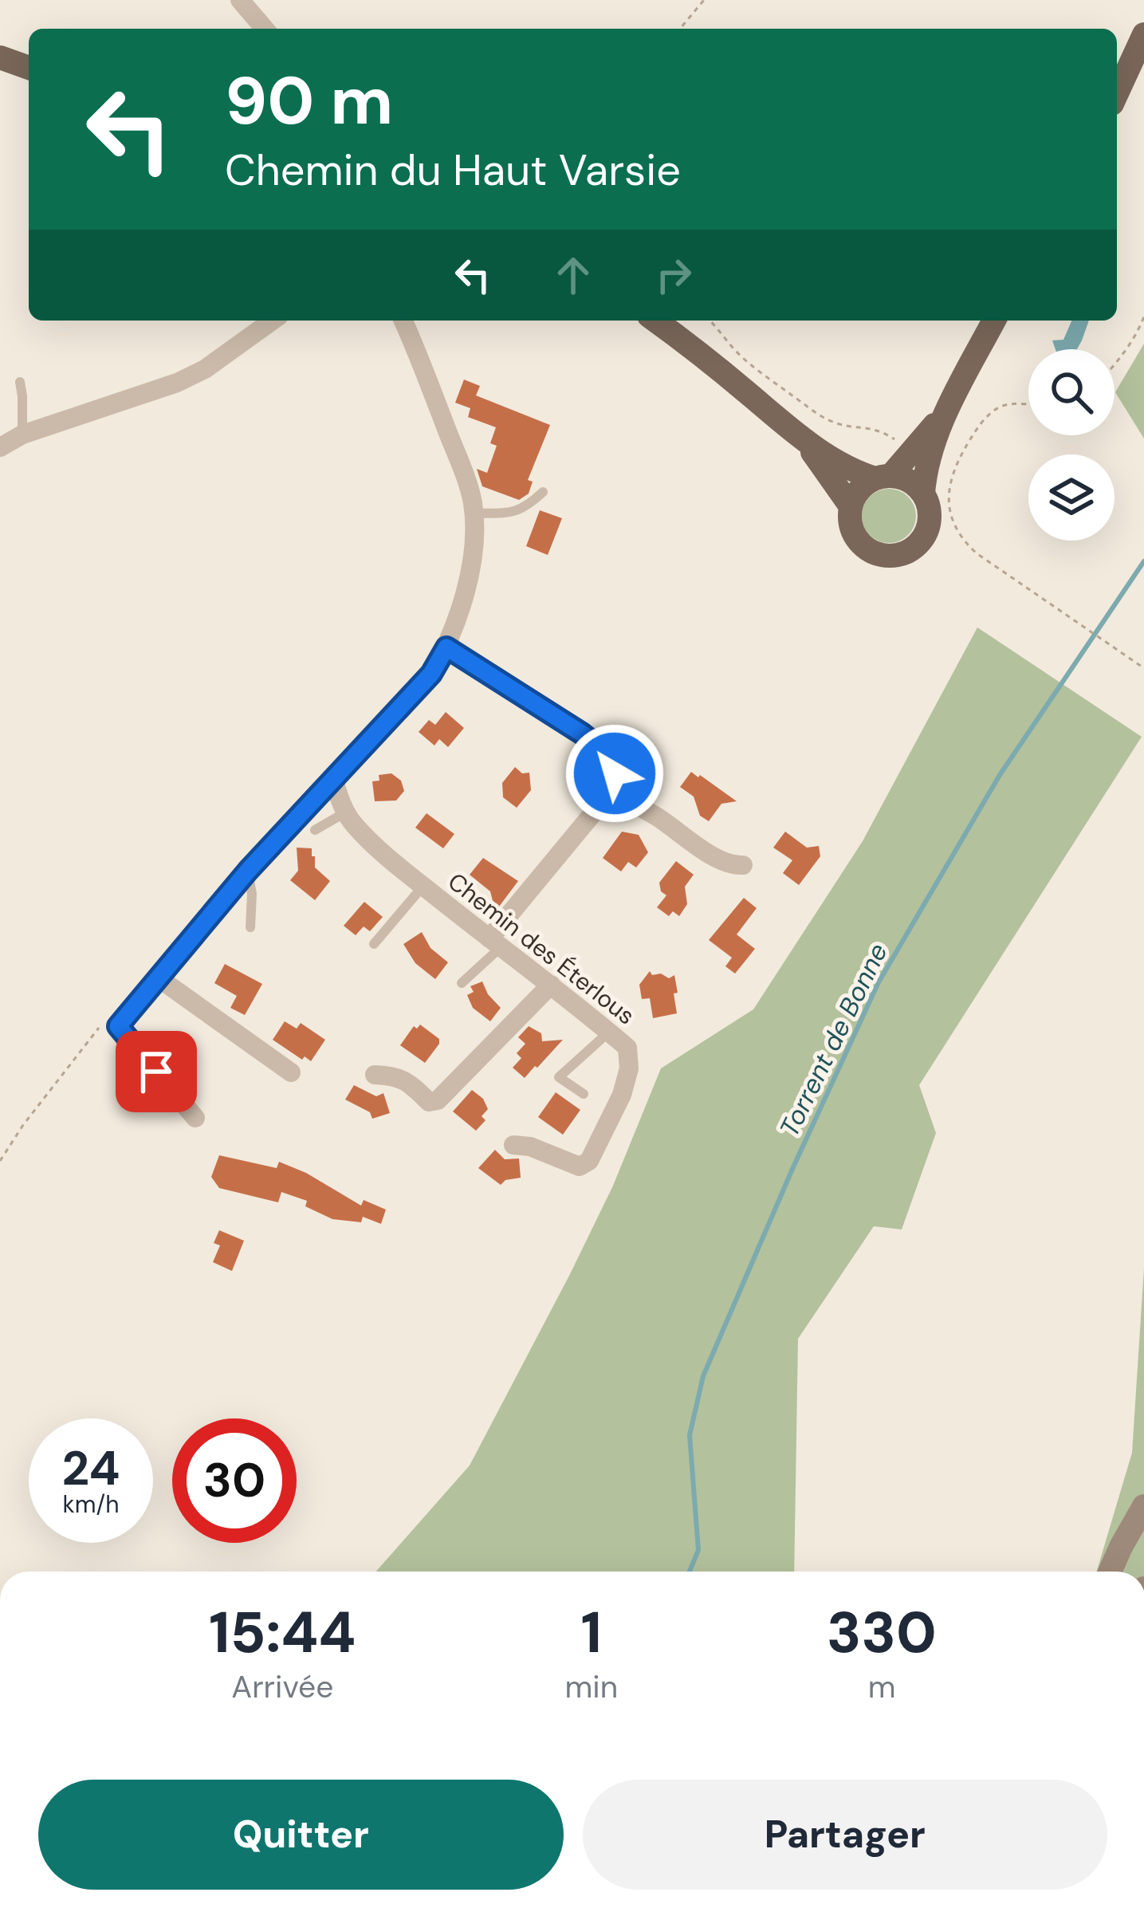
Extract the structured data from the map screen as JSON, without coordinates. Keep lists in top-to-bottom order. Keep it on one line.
{"streets":{"street":["Chemin des Éterlous"]},"water":["Torrent de Bonne"],"page":{"turn":["90 m","Chemin du Haut Varsie"],"speed":"24 km/h","limit":"30","eta":["15:44","Arrivée","1","min","330","m"],"buttons":["Quitter","Partager"]}}
